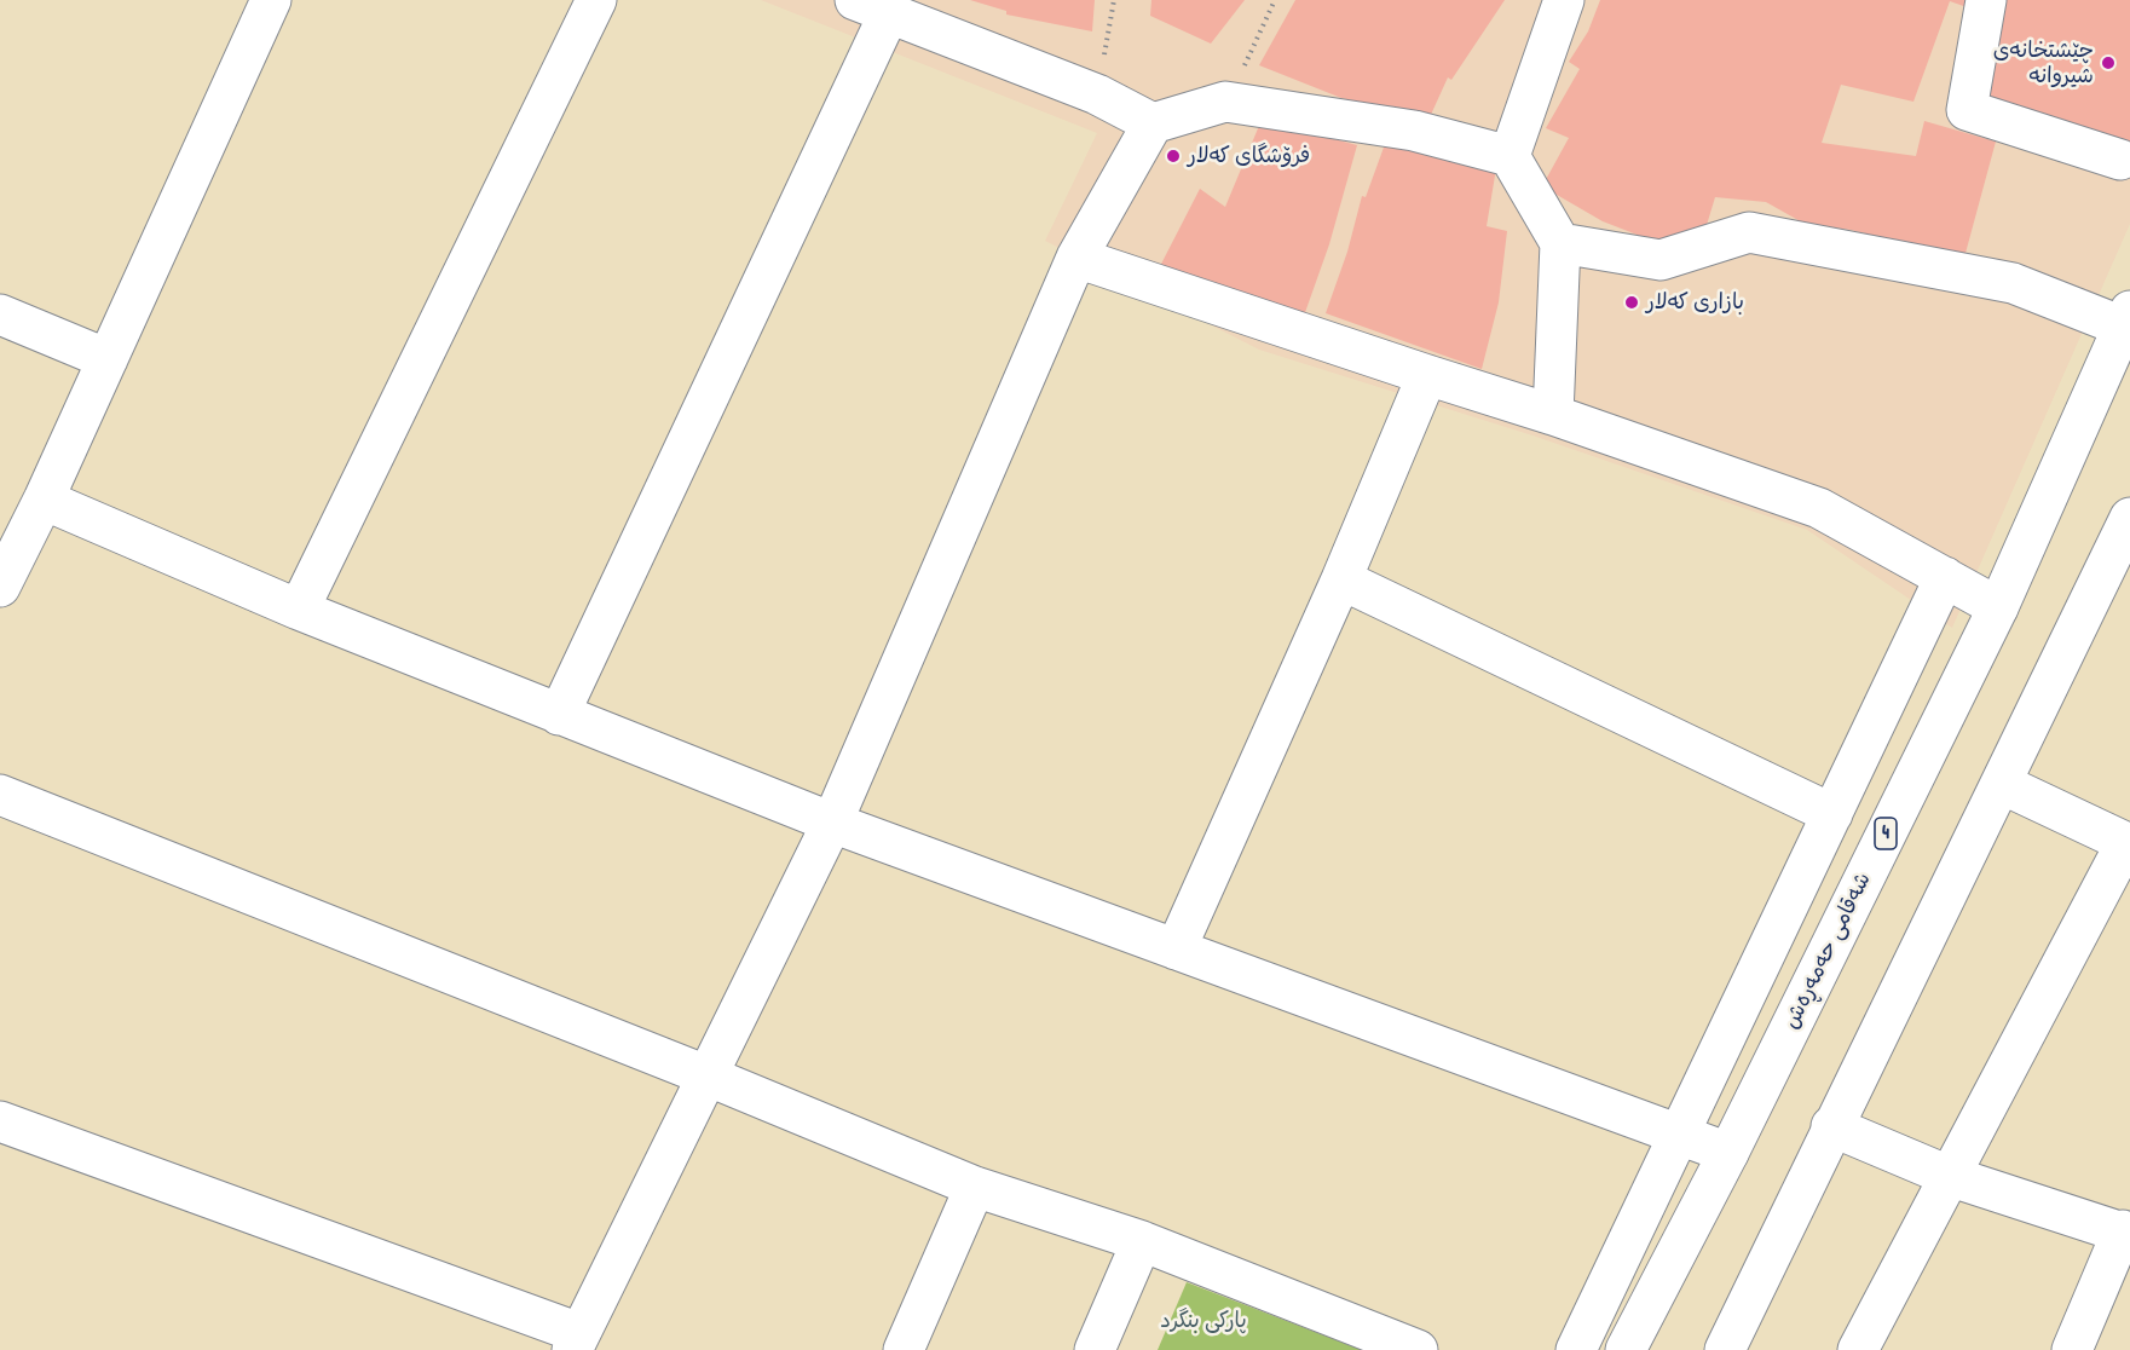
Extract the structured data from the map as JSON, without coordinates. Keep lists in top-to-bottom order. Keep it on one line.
{"streets":{"main road":["4","شەقامی حەمەڕەش"]},"parks":["پارکی بنگرد"],"places":["چێشتخانەی شیروانە","فرۆشگای کەلار","بازاری کەلار"]}
